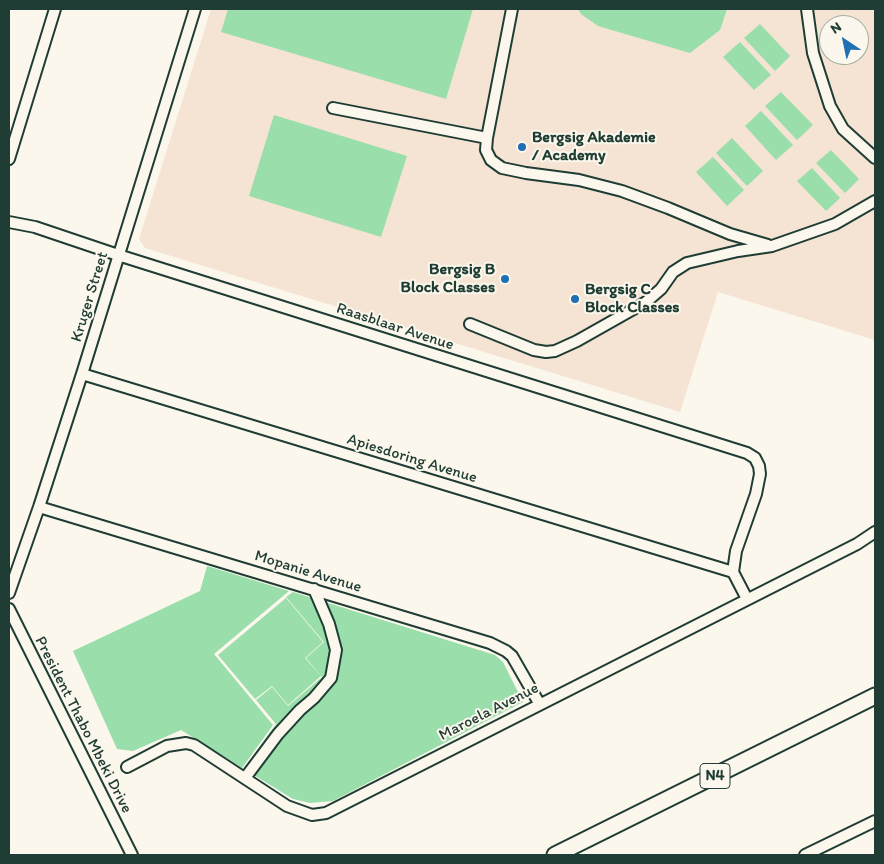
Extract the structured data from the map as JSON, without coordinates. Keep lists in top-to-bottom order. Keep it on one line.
{"streets":{"highway":["N4"],"street":["Kruger Street","Raasblaar Avenue","Apiesdoring Avenue","Mopanie Avenue","Maroela Avenue","President Thabo Mbeki Drive"]},"crossings":[["Kruger Street","Raasblaar Avenue"],["Kruger Street","Apiesdoring Avenue"],["Kruger Street","Mopanie Avenue"],["Raasblaar Avenue","Apiesdoring Avenue"],["Mopanie Avenue","Maroela Avenue"]],"places":["Bergsig Akademie / Academy","Bergsig B Block Classes","Bergsig C Block Classes"],"north":"top left"}
